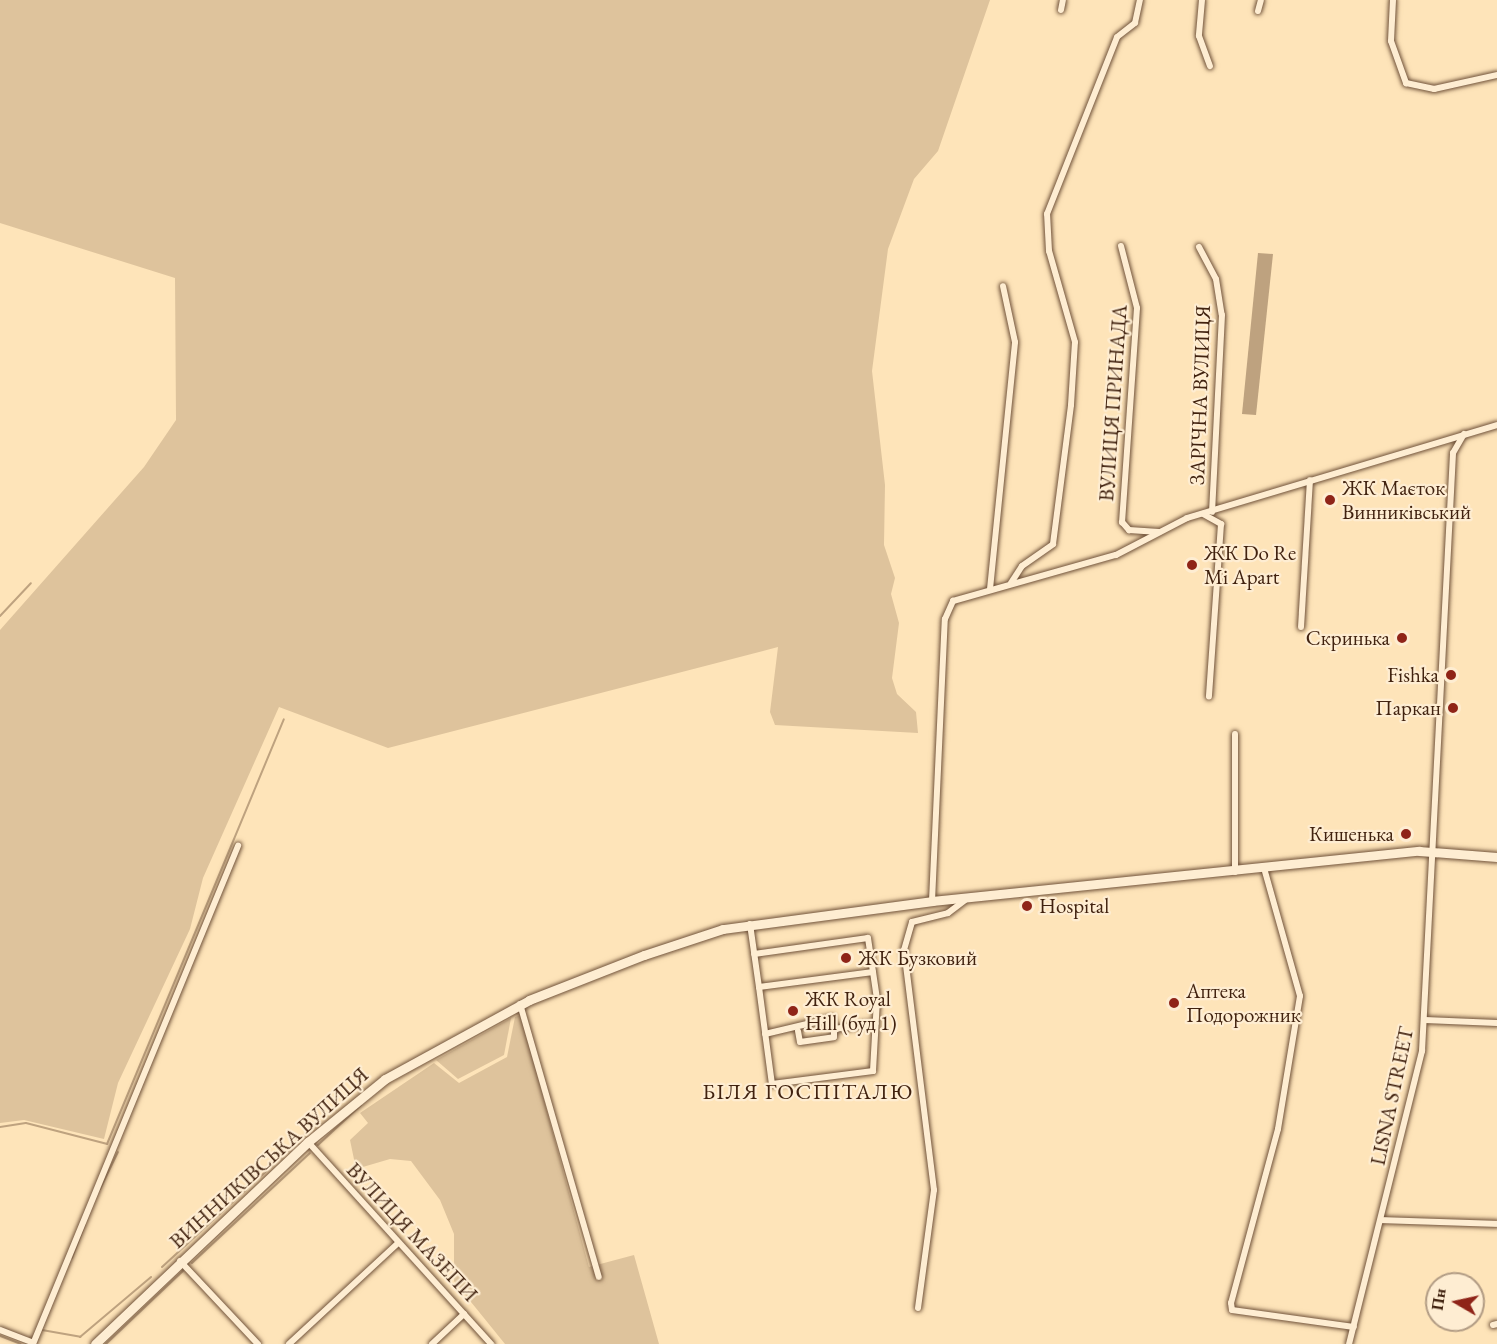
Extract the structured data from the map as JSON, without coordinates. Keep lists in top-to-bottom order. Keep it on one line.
{"streets":{"main road":["ВИННИКІВСЬКА ВУЛИЦЯ"],"street":["ЗАРІЧНА ВУЛИЦЯ","ВУЛИЦЯ ПРИНАДА","LISNA STREET","ВУЛИЦЯ МАЗЕПИ"]},"crossings":[["LISNA STREET","ВИННИКІВСЬКА ВУЛИЦЯ"],["ВИННИКІВСЬКА ВУЛИЦЯ","ВУЛИЦЯ МАЗЕПИ"]],"districts":["БІЛЯ ГОСПІТАЛЮ"],"places":["ЖК Маєток Винниківський","ЖК Do Re Mi Apart","Скринька","Fishka","Паркан","Кишенька","Hospital","ЖК Бузковий","Аптека Подорожник","ЖК Royal Hill (буд 1)"],"north":"left"}
